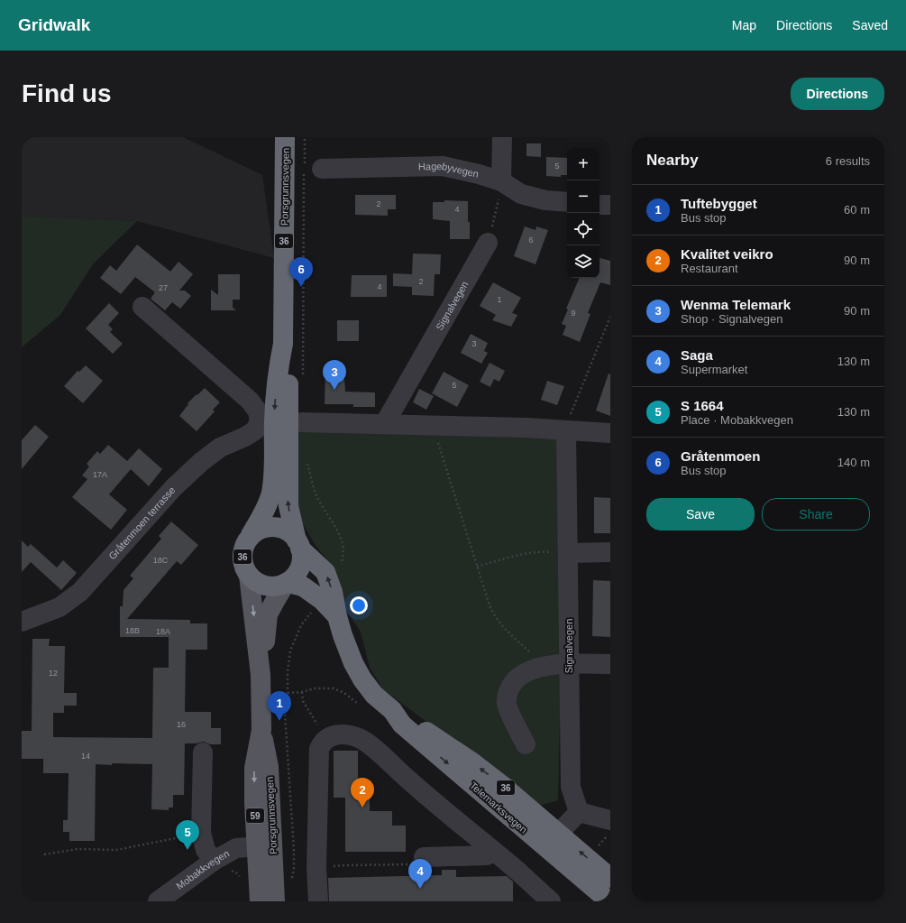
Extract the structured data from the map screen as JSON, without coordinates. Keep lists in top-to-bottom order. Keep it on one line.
{"streets":{"highway":["Porsgrunnsvegen","36","Telemarksvegen"],"main road":["59"],"street":["Hagebyvegen","Signalvegen","Gråtenmoen terrasse","Mobakkvegen"]},"crossings":[["Porsgrunnsvegen","36"],["Porsgrunnsvegen","Telemarksvegen"],["Porsgrunnsvegen","Mobakkvegen"],["36","Telemarksvegen"]],"house_numbers":["5","2","4","6","2","4","27","1","9","3","5","17A","18C","18B","18A","12","16","14"],"page":{"header":"Gridwalk","nav":["Map","Directions","Saved"],"buttons":["Directions",["Save","Share"]],"title":"Find us","heading":["Nearby","6 results"],"map_buttons":["+","−"],"list":[{"mark":"1","name":"Tuftebygget","note":"Bus stop","value":"60 m"},{"mark":"2","name":"Kvalitet veikro","note":"Restaurant","value":"90 m"},{"mark":"3","name":"Wenma Telemark","note":"Shop · Signalvegen","value":"90 m"},{"mark":"4","name":"Saga","note":"Supermarket","value":"130 m"},{"mark":"5","name":"S 1664","note":"Place · Mobakkvegen","value":"130 m"},{"mark":"6","name":"Gråtenmoen","note":"Bus stop","value":"140 m"}],"pins":["6","3","1","2","5","4"]}}
